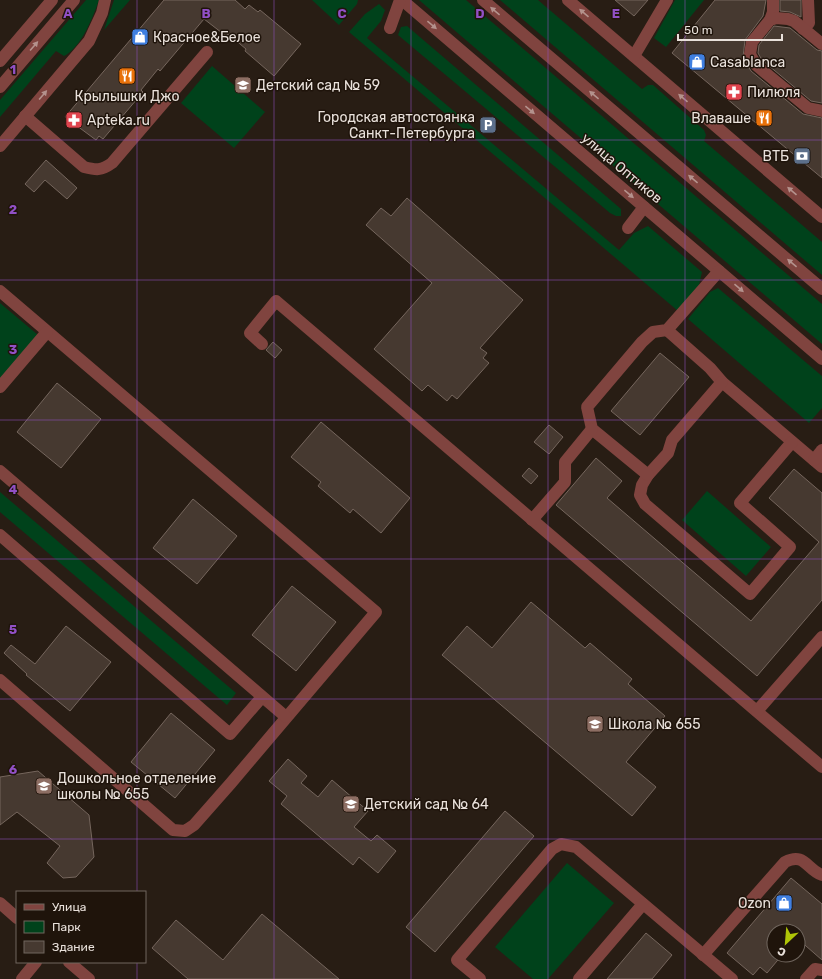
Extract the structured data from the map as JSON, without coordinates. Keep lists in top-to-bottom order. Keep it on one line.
{"streets":{"street":["улица Оптиков"]},"places":{"shop":["Красное&Белое","Casablanca","Ozon"],"restaurant":["Крылышки Джо","Влаваше"],"school or university":["Детский сад № 59","Школа № 655","Дошкольное отделение школы № 655","Детский сад № 64"],"pharmacy":["Пилюля","Apteka.ru"],"parking":["Городская автостоянка Санкт-Петербурга"],"bank":["ВТБ"]},"legend":["Улица","Парк","Здание"],"scale_bar":"50 m","north":"bottom left","grid":{"columns":["A","B","C","D","E"],"rows":["1","2","3","4","5","6"]}}
